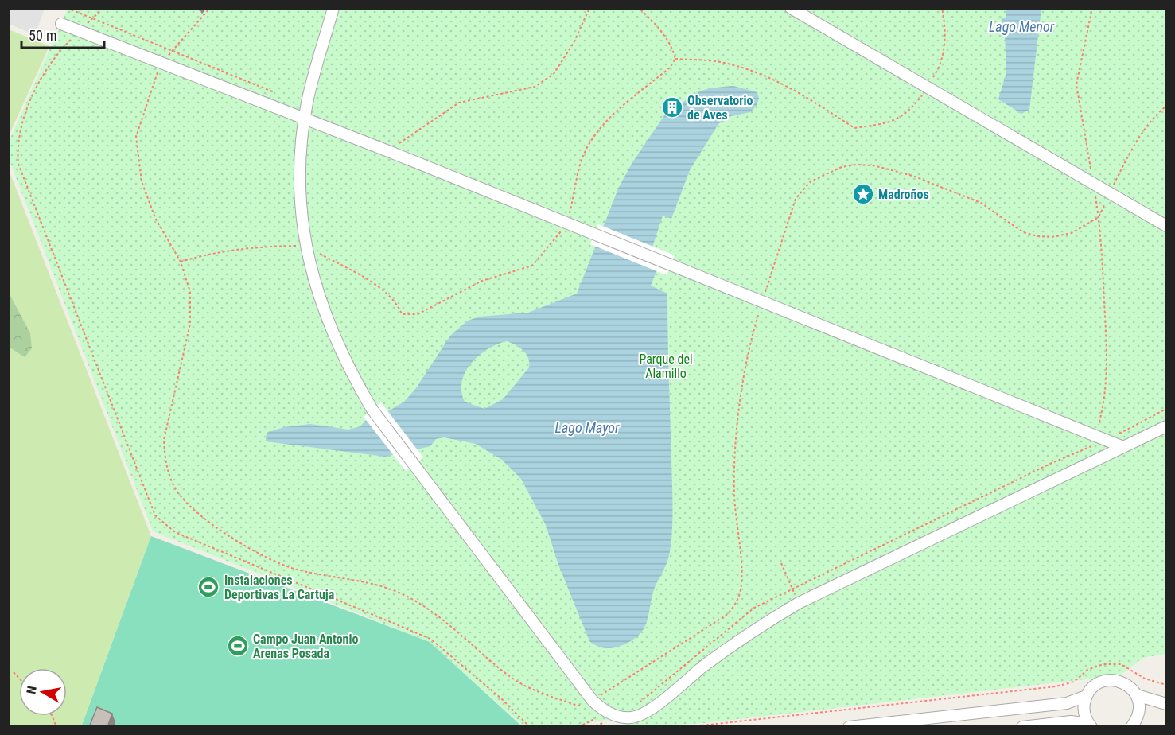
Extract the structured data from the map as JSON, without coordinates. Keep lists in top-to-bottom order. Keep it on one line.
{"water":["Lago Menor","Lago Mayor"],"parks":["Parque del Alamillo"],"places":{"building":["Observatorio de Aves"],"place":["Madroños"],"sports":["Instalaciones Deportivas La Cartuja","Campo Juan Antonio Arenas Posada"]},"scale_bar":"50 m","north":"left"}
